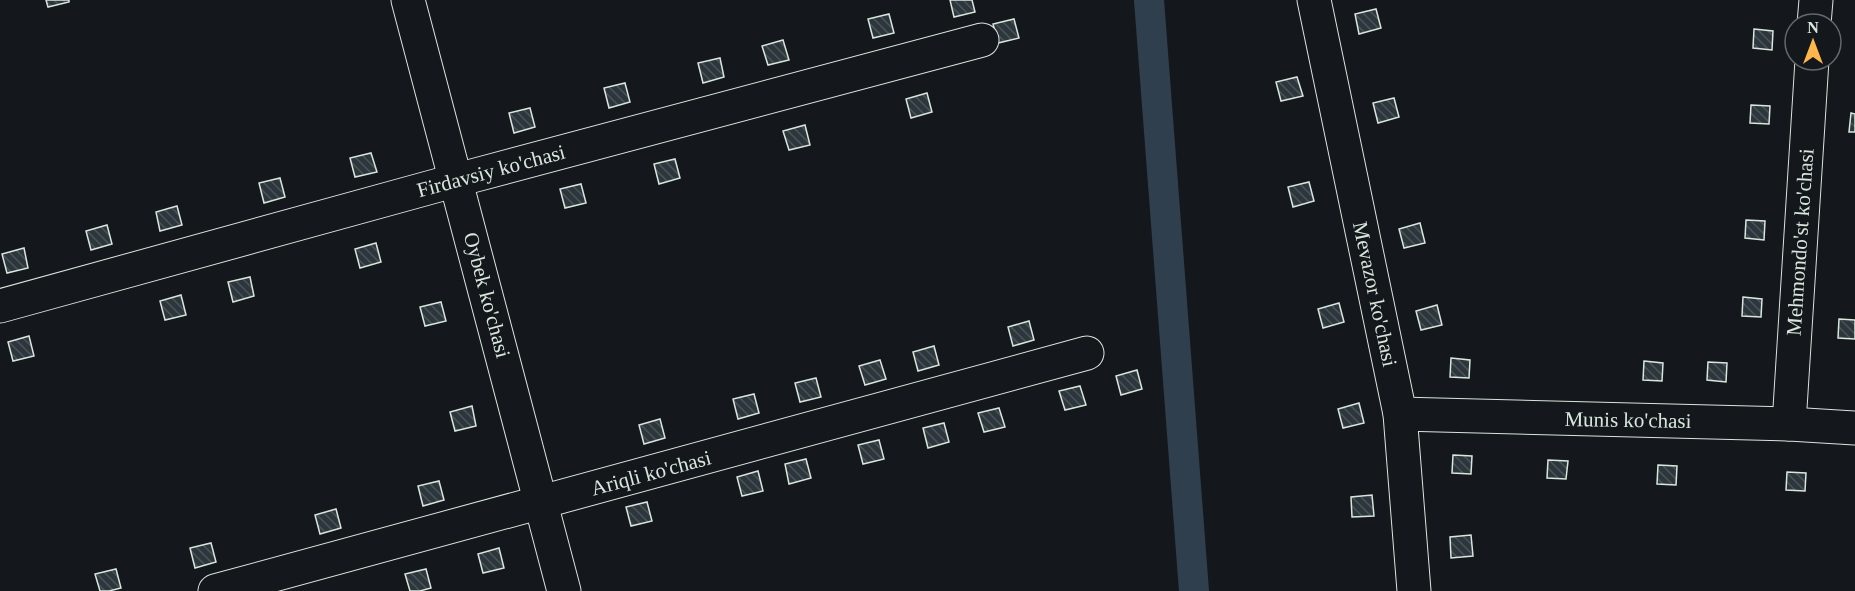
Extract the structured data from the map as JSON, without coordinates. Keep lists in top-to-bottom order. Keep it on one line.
{"streets":{"street":["Firdavsiy ko'chasi","Mehmondo'st ko'chasi","Mevazor ko'chasi","Oybek ko'chasi","Munis ko'chasi","Ariqli ko'chasi"]},"crossings":[["Firdavsiy ko'chasi","Oybek ko'chasi"],["Mehmondo'st ko'chasi","Munis ko'chasi"],["Mevazor ko'chasi","Munis ko'chasi"],["Oybek ko'chasi","Ariqli ko'chasi"]],"north":"top"}
